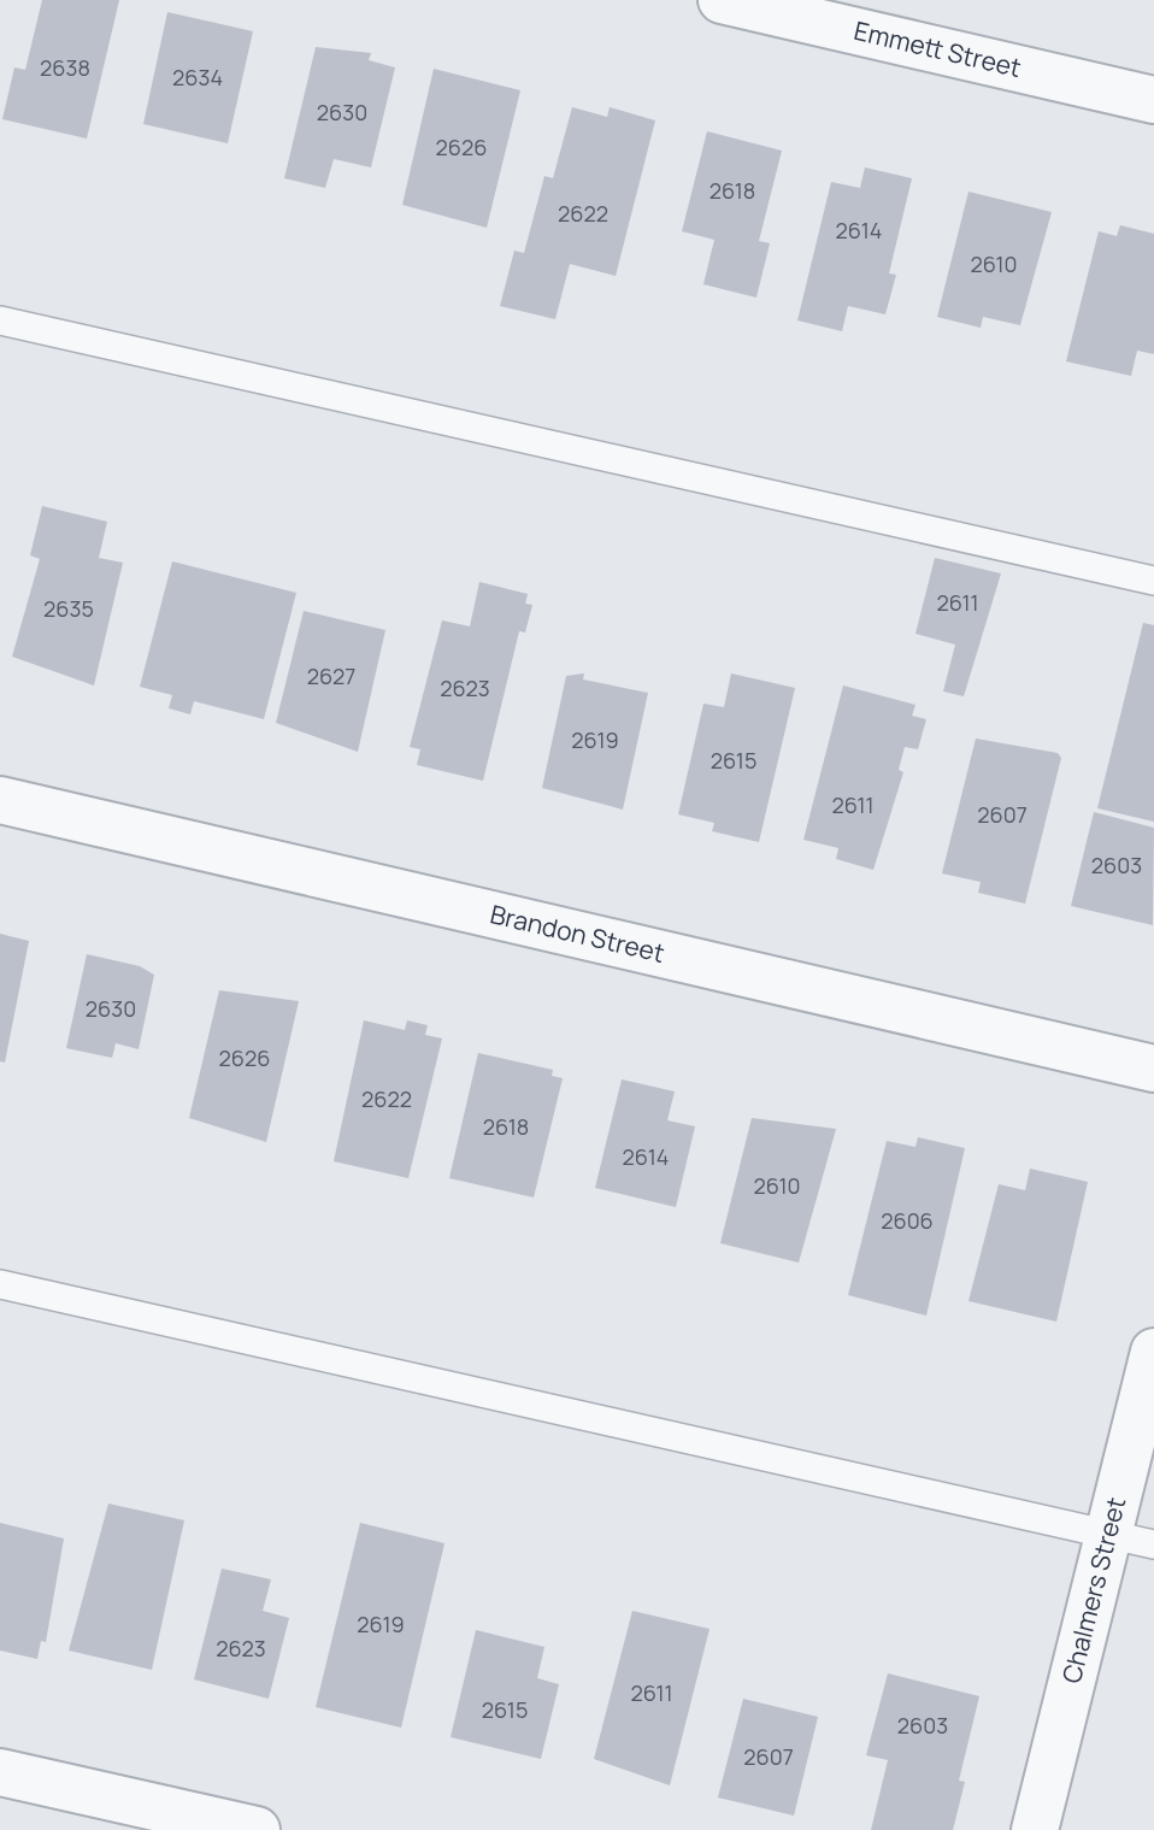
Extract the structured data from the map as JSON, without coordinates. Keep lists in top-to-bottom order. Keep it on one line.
{"streets":{"street":["Emmett Street","Brandon Street","Chalmers Street"]},"house_numbers":["2638","2634","2630","2626","2618","2622","2614","2610","2611","2635","2627","2623","2619","2615","2611","2607","2603","2630","2626","2622","2618","2614","2610","2606","2619","2623","2611","2615","2603","2607"]}
